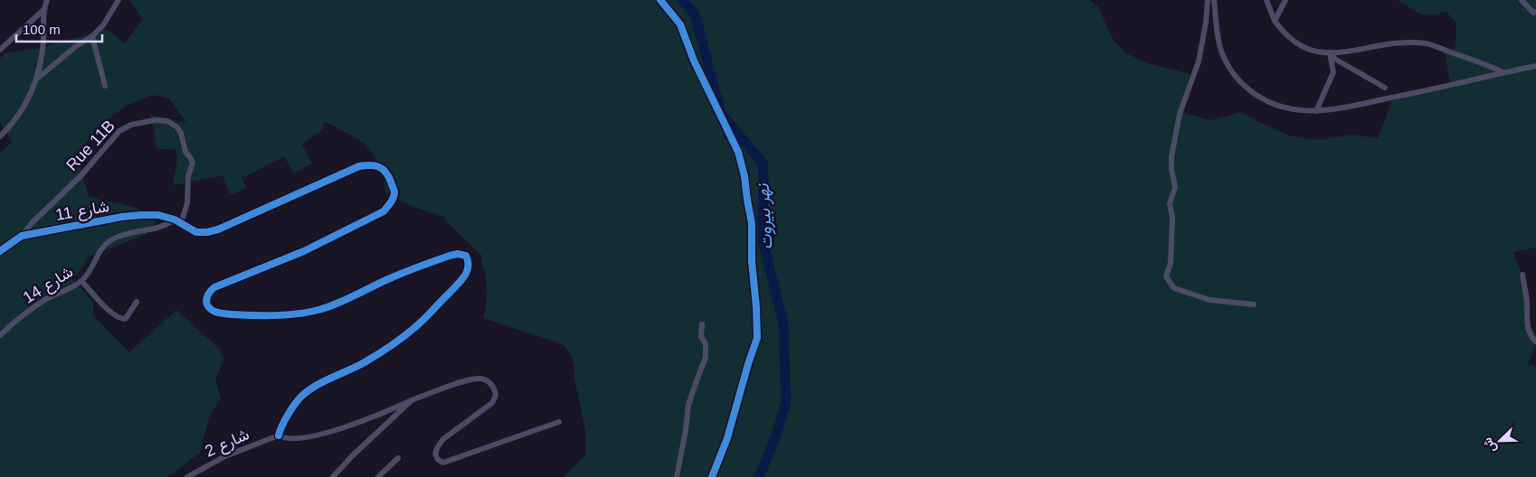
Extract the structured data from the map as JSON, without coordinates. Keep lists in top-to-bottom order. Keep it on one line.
{"streets":{"street":["Rue 11B","شارع 11","شارع 14","شارع 2"]},"crossings":[["Rue 11B","شارع 11"],["شارع 11","شارع 14"],["شارع 11","شارع 2"]],"water":["نهر بيروت"],"scale_bar":"100 m","north":"bottom left"}
